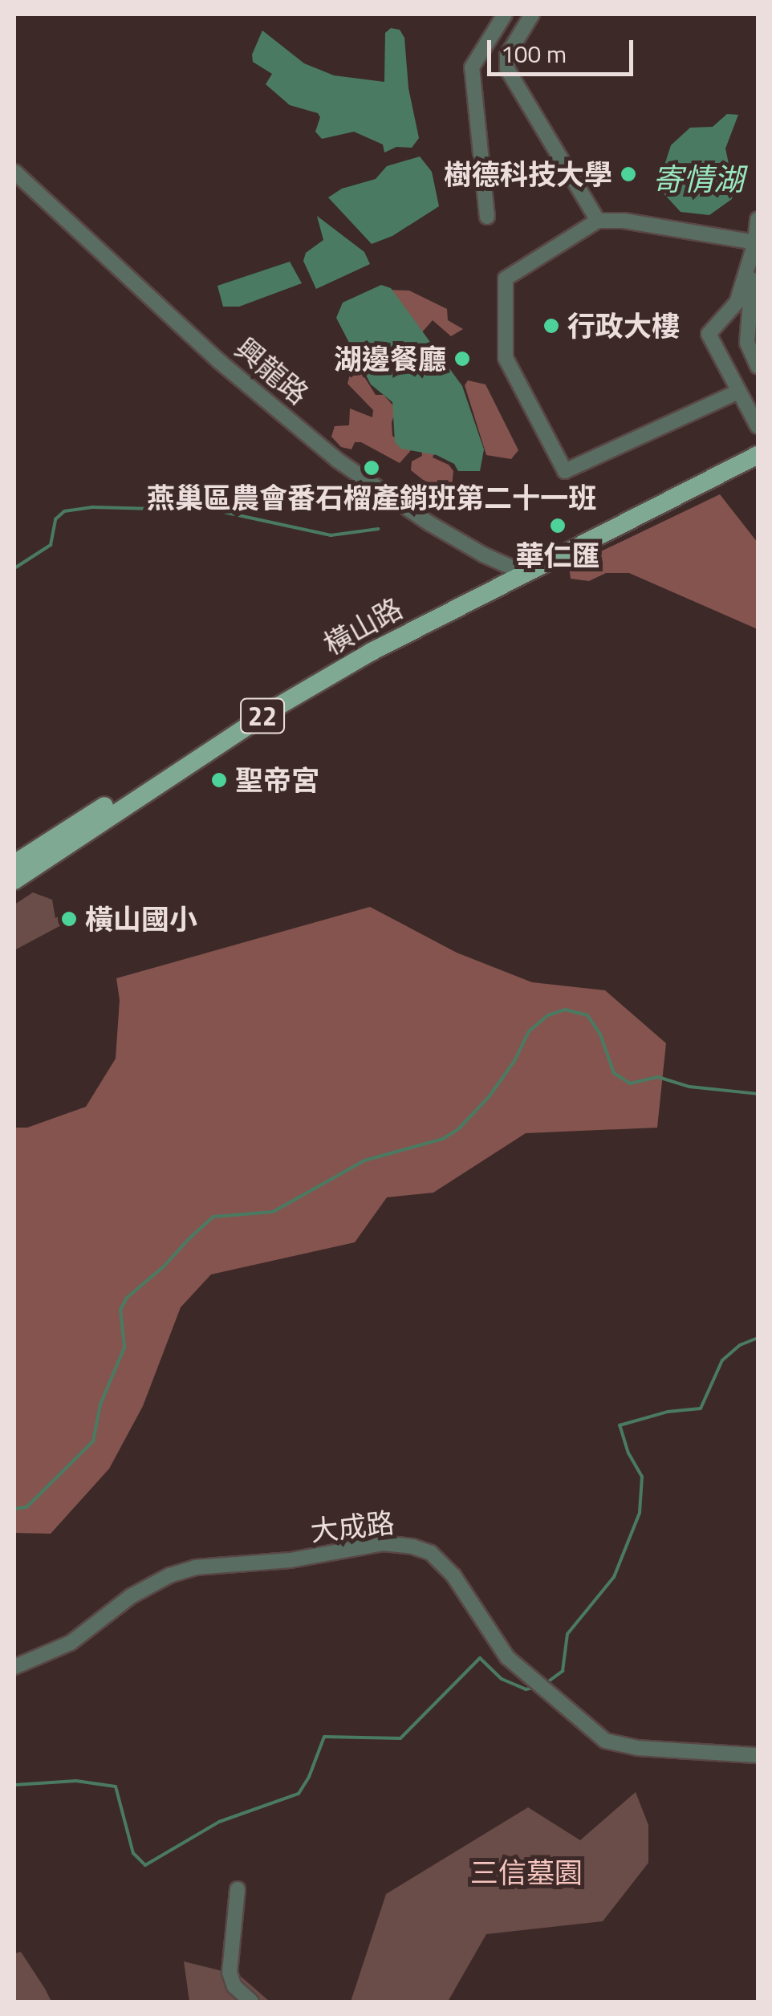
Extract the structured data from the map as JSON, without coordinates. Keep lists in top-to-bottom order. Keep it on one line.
{"streets":{"main road":["橫山路","22"],"street":["興龍路","大成路"]},"crossings":[["興龍路","橫山路"]],"water":["寄情湖"],"parks":["三信墓園"],"places":["樹德科技大學","行政大樓","湖邊餐廳","燕巢區農會番石榴產銷班第二十一班","華仁匯","聖帝宮","橫山國小"],"scale_bar":"100 m"}
